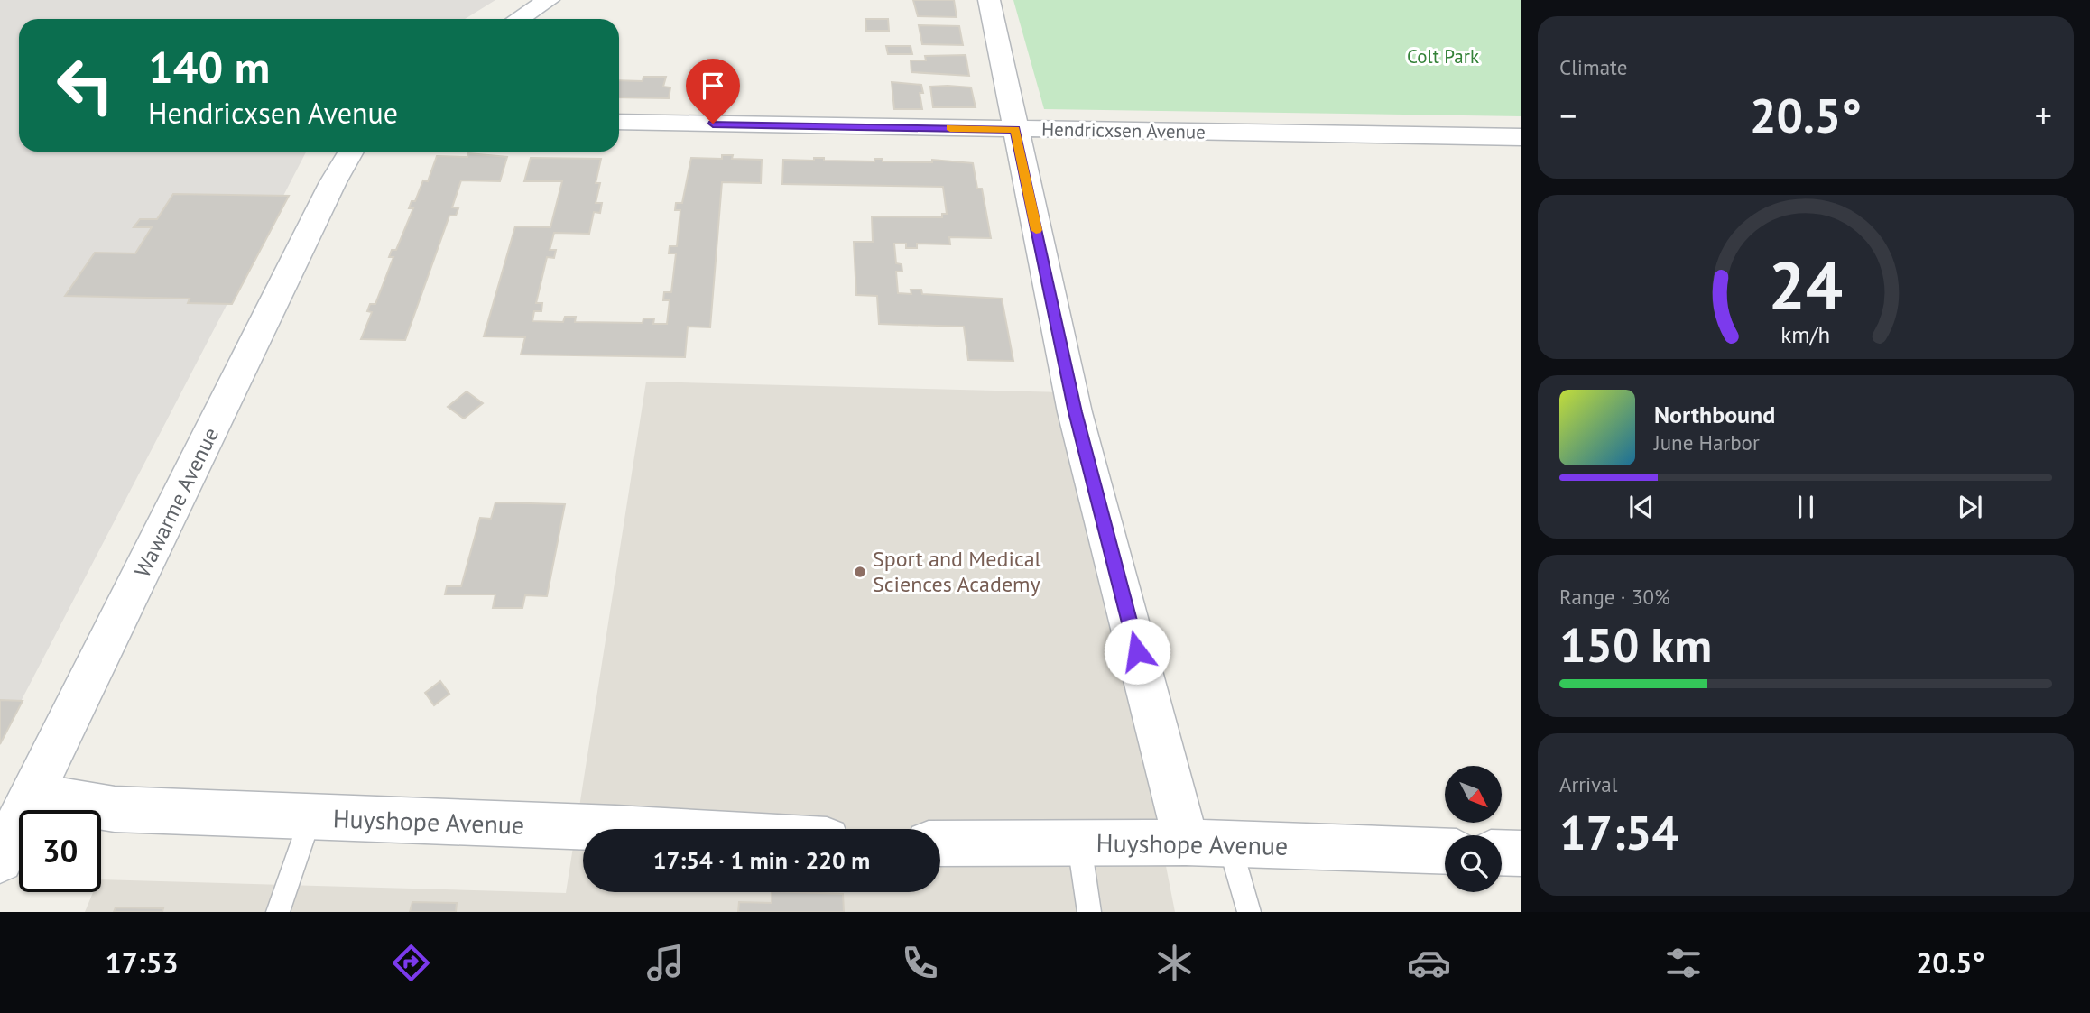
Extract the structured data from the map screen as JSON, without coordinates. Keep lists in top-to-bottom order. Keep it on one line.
{"streets":{"street":["Hendricxsen Avenue","Wawarme Avenue","Huyshope Avenue"]},"crossings":[["Wawarme Avenue","Huyshope Avenue"]],"parks":["Colt Park"],"places":["Sport and Medical Sciences Academy"],"north":"bottom right","page":{"tile":["Climate",["Range · 30%","150 km"],["Arrival","17:54"]],"turn":["140 m","Hendricxsen Avenue"],"heat":["−","20.5°","+"],"song":["Northbound","June Harbor"],"limit":"30","trip":"17:54 · 1 min · 220 m","tabs":["17:53","20.5°"],"gauge":["24","km/h"]}}
